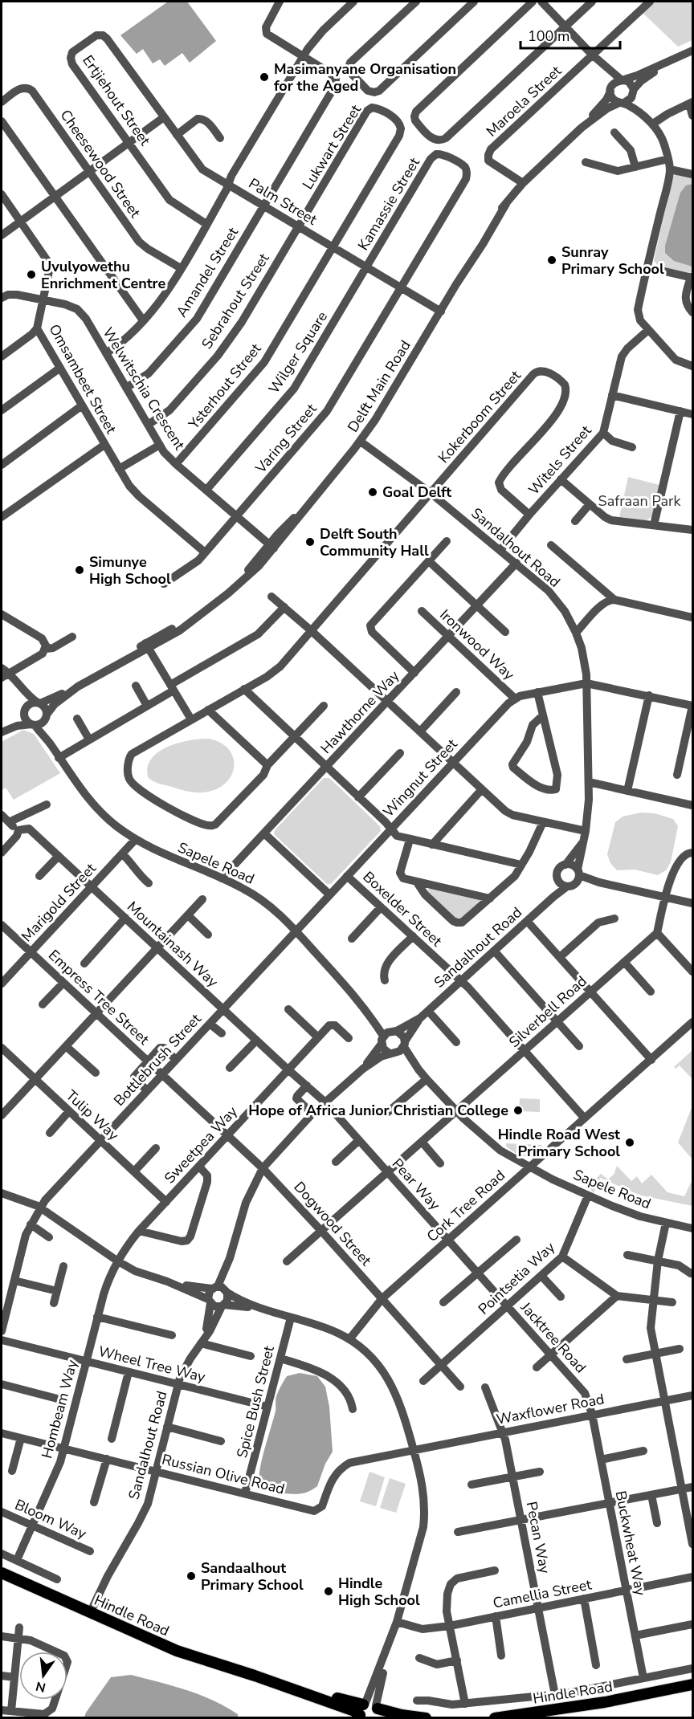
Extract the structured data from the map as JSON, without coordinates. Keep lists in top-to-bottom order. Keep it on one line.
{"streets":{"main road":["Hindle Road"],"street":["Ertjiehout Street","Maroela Street","Lukwart Street","Cheesewood Street","Palm Street","Kamassie Street","Amandel Street","Sebrahout Street","Wilger Square","Omsambeet Street","Ysterhout Street","Delft Main Road","Welwitschia Crescent","Kokerboom Street","Varing Street","Witels Street","Sandalhout Road","Ironwood Way","Hawthorne Way","Wingnut Street","Sapele Road","Marigold Street","Boxelder Street","Mountainash Way","Empress Tree Street","Silverbell Road","Bottlebrush Street","Tulip Way","Sweetpea Way","Pear Way","Cork Tree Road","Dogwood Street","Pointsetia Way","Jacktree Road","Wheel Tree Way","Spice Bush Street","Hombeam Way","Waxflower Road","Russian Olive Road","Bloom Way","Pecan Way","Buckwheat Way","Camellia Street"]},"crossings":[["Ertjiehout Street","Palm Street"],["Maroela Street","Delft Main Road"],["Lukwart Street","Palm Street"],["Lukwart Street","Sebrahout Street"],["Lukwart Street","Ysterhout Street"],["Palm Street","Kamassie Street"],["Palm Street","Amandel Street"],["Palm Street","Sebrahout Street"],["Palm Street","Wilger Square"],["Palm Street","Ysterhout Street"],["Palm Street","Delft Main Road"],["Palm Street","Varing Street"],["Kamassie Street","Wilger Square"],["Kamassie Street","Varing Street"],["Amandel Street","Welwitschia Crescent"],["Sebrahout Street","Welwitschia Crescent"],["Wilger Square","Welwitschia Crescent"],["Omsambeet Street","Welwitschia Crescent"],["Omsambeet Street","Varing Street"],["Ysterhout Street","Welwitschia Crescent"],["Delft Main Road","Welwitschia Crescent"],["Delft Main Road","Sandalhout Road"],["Delft Main Road","Sapele Road"],["Welwitschia Crescent","Varing Street"],["Kokerboom Street","Witels Street"],["Kokerboom Street","Sandalhout Road"],["Witels Street","Sandalhout Road"],["Sandalhout Road","Hawthorne Way"],["Sandalhout Road","Wingnut Street"],["Sandalhout Road","Sapele Road"],["Sandalhout Road","Boxelder Street"],["Sandalhout Road","Wheel Tree Way"],["Sandalhout Road","Russian Olive Road"],["Sandalhout Road","Hindle Road"],["Ironwood Way","Hawthorne Way"],["Ironwood Way","Wingnut Street"],["Hawthorne Way","Sapele Road"],["Wingnut Street","Sapele Road"],["Wingnut Street","Boxelder Street"],["Wingnut Street","Bottlebrush Street"],["Sapele Road","Marigold Street"],["Sapele Road","Silverbell Road"],["Sapele Road","Bottlebrush Street"],["Sapele Road","Cork Tree Road"],["Sapele Road","Pointsetia Way"],["Marigold Street","Mountainash Way"],["Marigold Street","Empress Tree Street"],["Boxelder Street","Silverbell Road"],["Boxelder Street","Cork Tree Road"],["Mountainash Way","Bottlebrush Street"],["Mountainash Way","Sweetpea Way"],["Mountainash Way","Pear Way"],["Empress Tree Street","Bottlebrush Street"],["Empress Tree Street","Sweetpea Way"],["Empress Tree Street","Dogwood Street"],["Silverbell Road","Pear Way"],["Silverbell Road","Dogwood Street"],["Bottlebrush Street","Tulip Way"],["Tulip Way","Sweetpea Way"],["Sweetpea Way","Hombeam Way"],["Pear Way","Cork Tree Road"],["Pear Way","Pointsetia Way"],["Pear Way","Jacktree Road"],["Cork Tree Road","Dogwood Street"],["Dogwood Street","Pointsetia Way"],["Pointsetia Way","Jacktree Road"],["Jacktree Road","Waxflower Road"],["Jacktree Road","Buckwheat Way"],["Wheel Tree Way","Spice Bush Street"],["Wheel Tree Way","Hombeam Way"],["Spice Bush Street","Russian Olive Road"],["Hombeam Way","Russian Olive Road"],["Hombeam Way","Bloom Way"],["Waxflower Road","Russian Olive Road"],["Waxflower Road","Pecan Way"],["Waxflower Road","Buckwheat Way"],["Pecan Way","Camellia Street"],["Buckwheat Way","Camellia Street"]],"parks":["Safraan Park"],"places":["Masimanyane Organisation for the Aged","Sunray Primary School","Uvulyowethu Enrichment Centre","Goal Delft","Delft South Community Hall","Simunye High School","Hope of Africa Junior Christian College","Hindle Road West Primary School","Sandaalhout Primary School","Hindle High School"],"scale_bar":"100 m","north":"bottom"}
